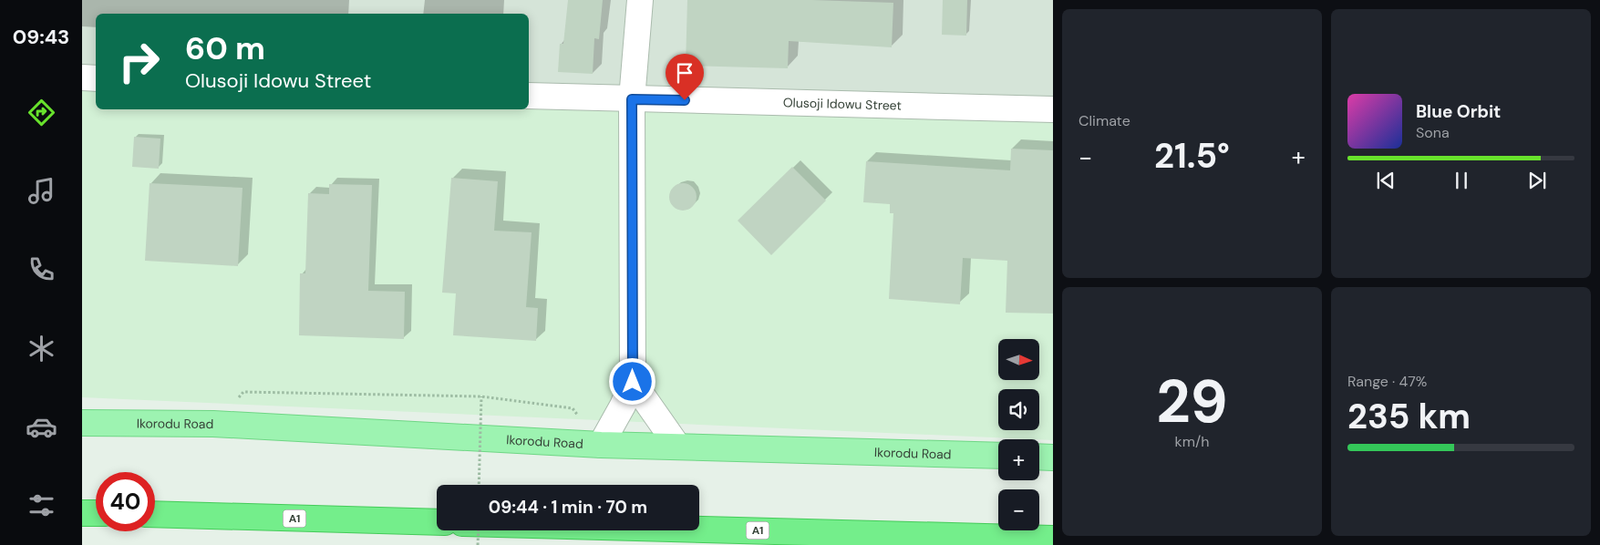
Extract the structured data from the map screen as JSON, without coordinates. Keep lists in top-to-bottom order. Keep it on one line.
{"streets":{"highway":["A1"],"main road":["Ikorodu Road"],"street":["Olusoji Idowu Street"]},"north":"right","page":{"tabs":"09:43","tile":["Climate",["29","km/h"],["Range · 47%","235 km"]],"turn":["60 m","Olusoji Idowu Street"],"song":["Blue Orbit","Sona"],"heat":["−","21.5°","+"],"map_buttons":["+","−"],"limit":"40","trip":"09:44 · 1 min · 70 m"}}
